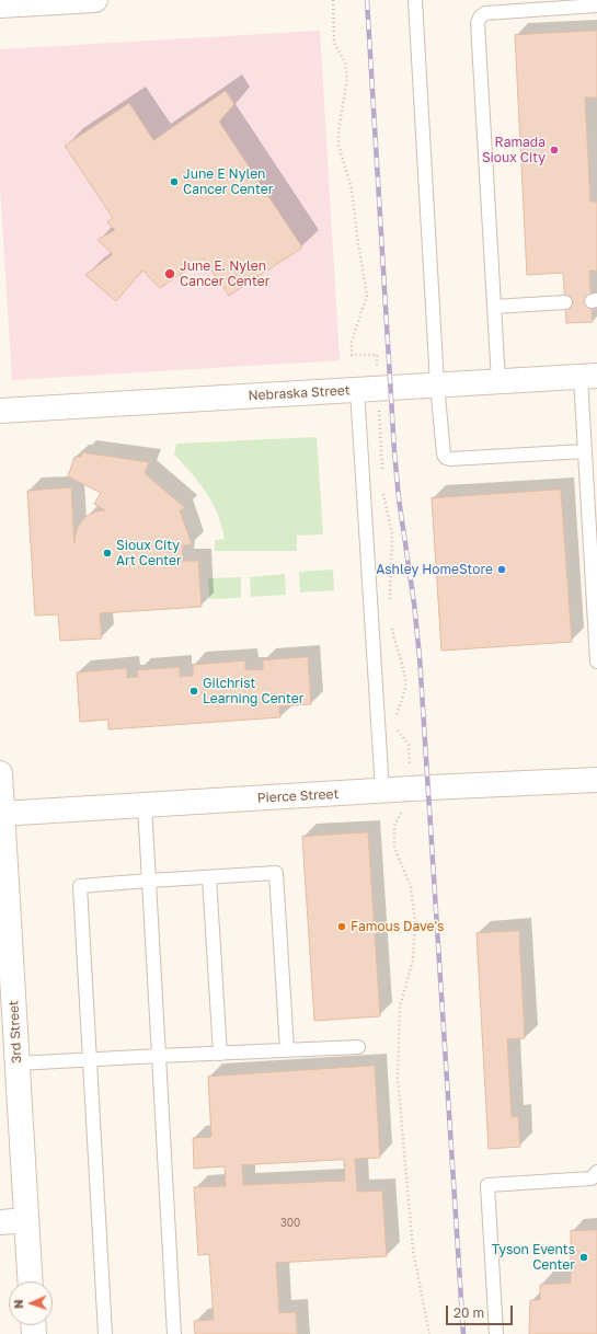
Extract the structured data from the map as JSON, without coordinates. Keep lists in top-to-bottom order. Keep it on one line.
{"streets":{"main road":["Nebraska Street","Pierce Street","3rd Street"]},"crossings":[["Pierce Street","3rd Street"]],"places":["Ramada Sioux City","June E Nylen Cancer Center","June E. Nylen Cancer Center","Sioux City Art Center","Ashley HomeStore","Gilchrist Learning Center","Famous Dave's","Tyson Events Center"],"house_numbers":["300"],"scale_bar":"20 m","north":"left"}
